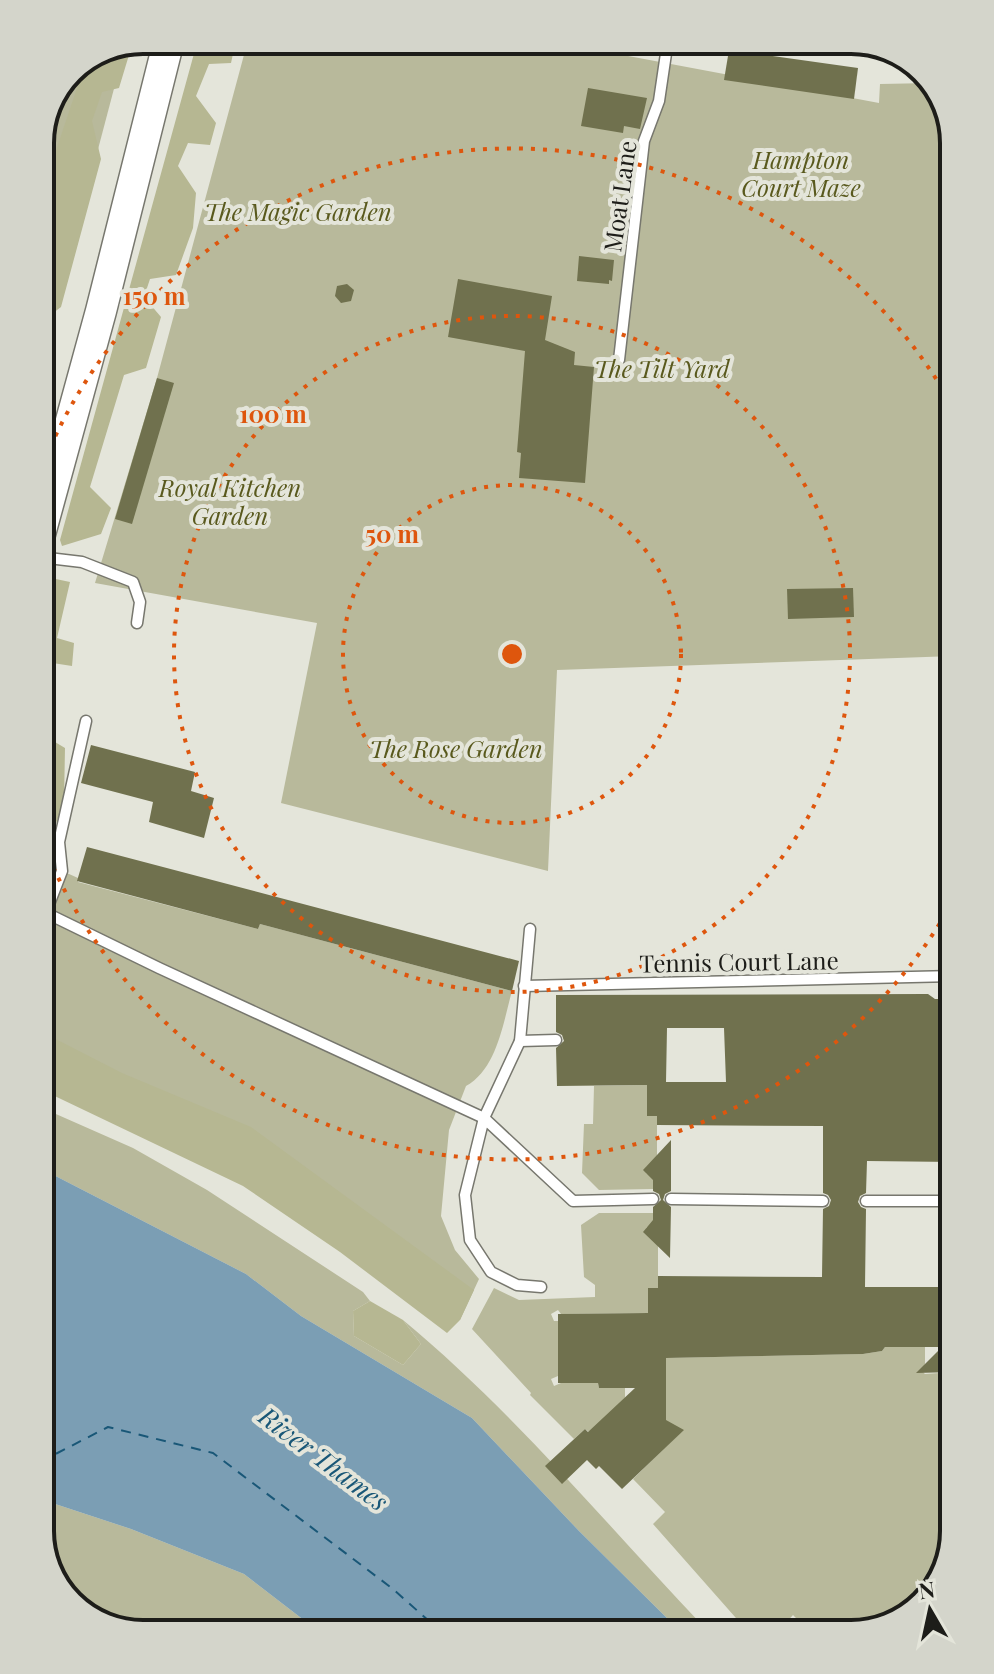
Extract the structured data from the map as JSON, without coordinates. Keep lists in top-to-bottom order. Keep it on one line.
{"streets":{"lane":["Moat Lane","Tennis Court Lane"]},"water":["River Thames"],"parks":["Hampton Court Maze","The Magic Garden","The Tilt Yard","Royal Kitchen Garden","The Rose Garden"],"north":"top","rings":["150 m","100 m","50 m"]}
